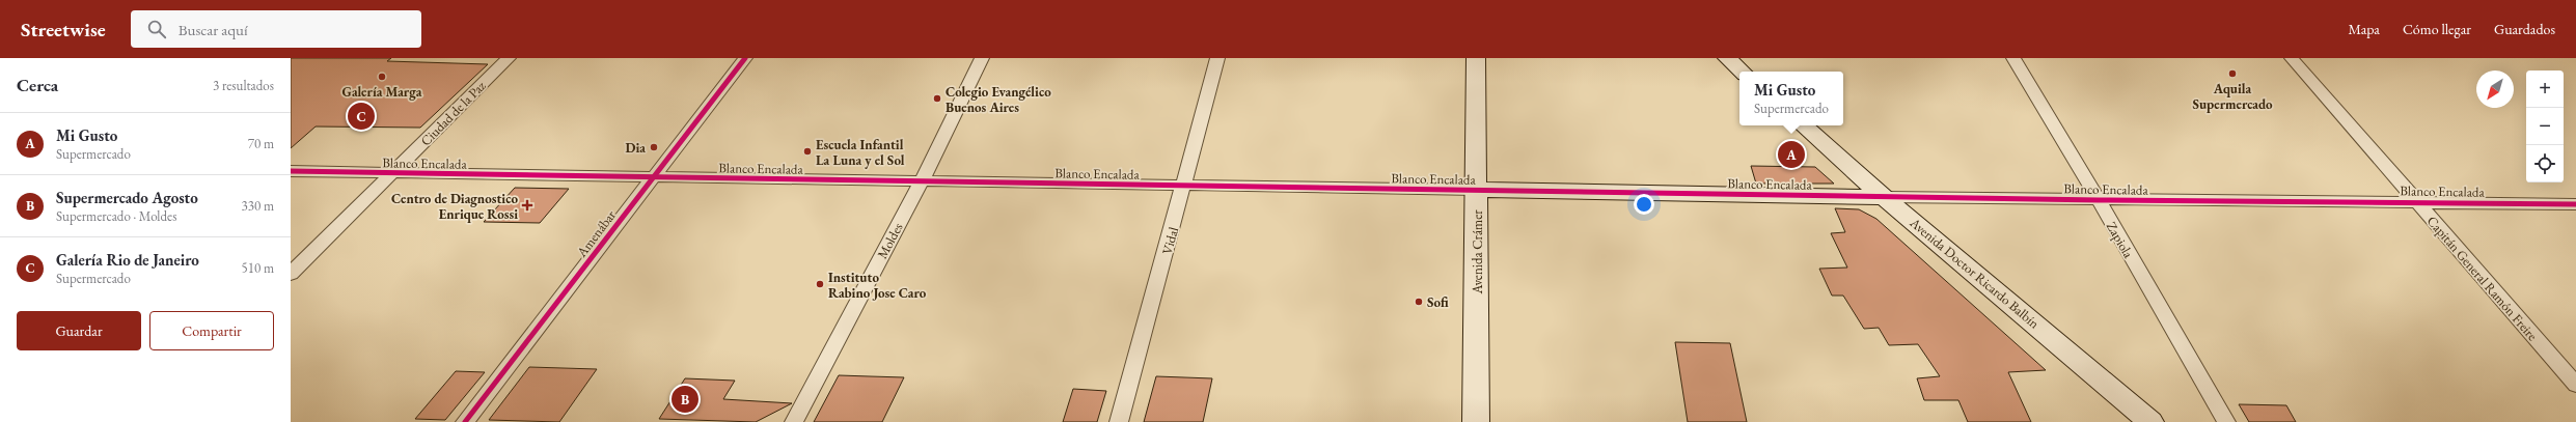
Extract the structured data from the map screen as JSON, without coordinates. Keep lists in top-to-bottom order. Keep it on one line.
{"streets":{"main road":["Blanco Encalada","Avenida Crámer","Avenida Doctor Ricardo Balbín"],"street":["Ciudad de la Paz","Amenábar","Zapiola","Moldes","Vidal","Capitán General Ramón Freire"]},"crossings":[["Ciudad de la Paz","Blanco Encalada"],["Blanco Encalada","Amenábar"],["Blanco Encalada","Zapiola"],["Blanco Encalada","Moldes"],["Blanco Encalada","Vidal"],["Blanco Encalada","Avenida Crámer"],["Blanco Encalada","Avenida Doctor Ricardo Balbín"],["Blanco Encalada","Capitán General Ramón Freire"]],"places":{"other":["Aquila Supermercado","Galería Marga","Colegio Evangélico Buenos Aires","Dia","Escuela Infantil La Luna y el Sol","Instituto Rabino Jose Caro","Sofi"],"health":["Centro de Diagnostico Enrique Rossi"]},"north":"bottom left","page":{"header":"Streetwise","search":"Buscar aquí","nav":["Mapa","Cómo llegar","Guardados"],"heading":["Cerca","3 resultados"],"map_buttons":["+","−"],"popup":["Mi Gusto","Supermercado"],"pins":["C","A","B"],"list":[{"mark":"A","name":"Mi Gusto","note":"Supermercado","value":"70 m"},{"mark":"B","name":"Supermercado Agosto","note":"Supermercado · Moldes","value":"330 m"},{"mark":"C","name":"Galería Rio de Janeiro","note":"Supermercado","value":"510 m"}],"buttons":["Guardar","Compartir"]}}
